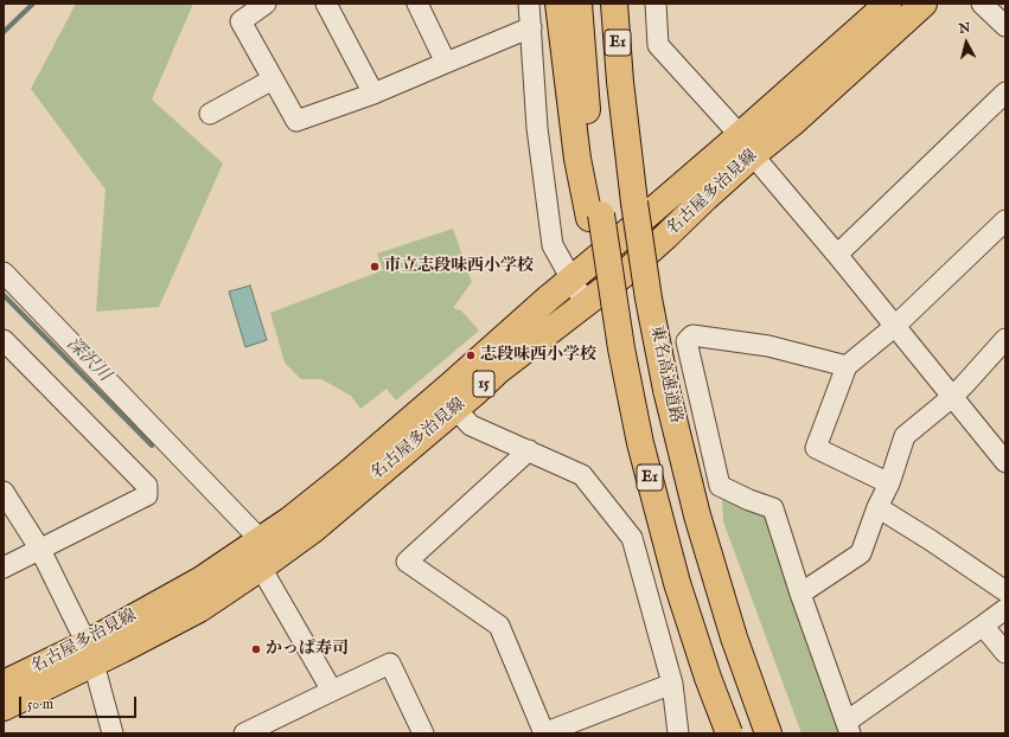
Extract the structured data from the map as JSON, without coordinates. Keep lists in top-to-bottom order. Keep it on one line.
{"streets":{"main road":["E1","名古屋多治見線","東名高速道路","15"]},"water":["深沢川"],"places":["市立志段味西小学校","志段味西小学校","かっぱ寿司"],"scale_bar":"50 m","north":"top"}
